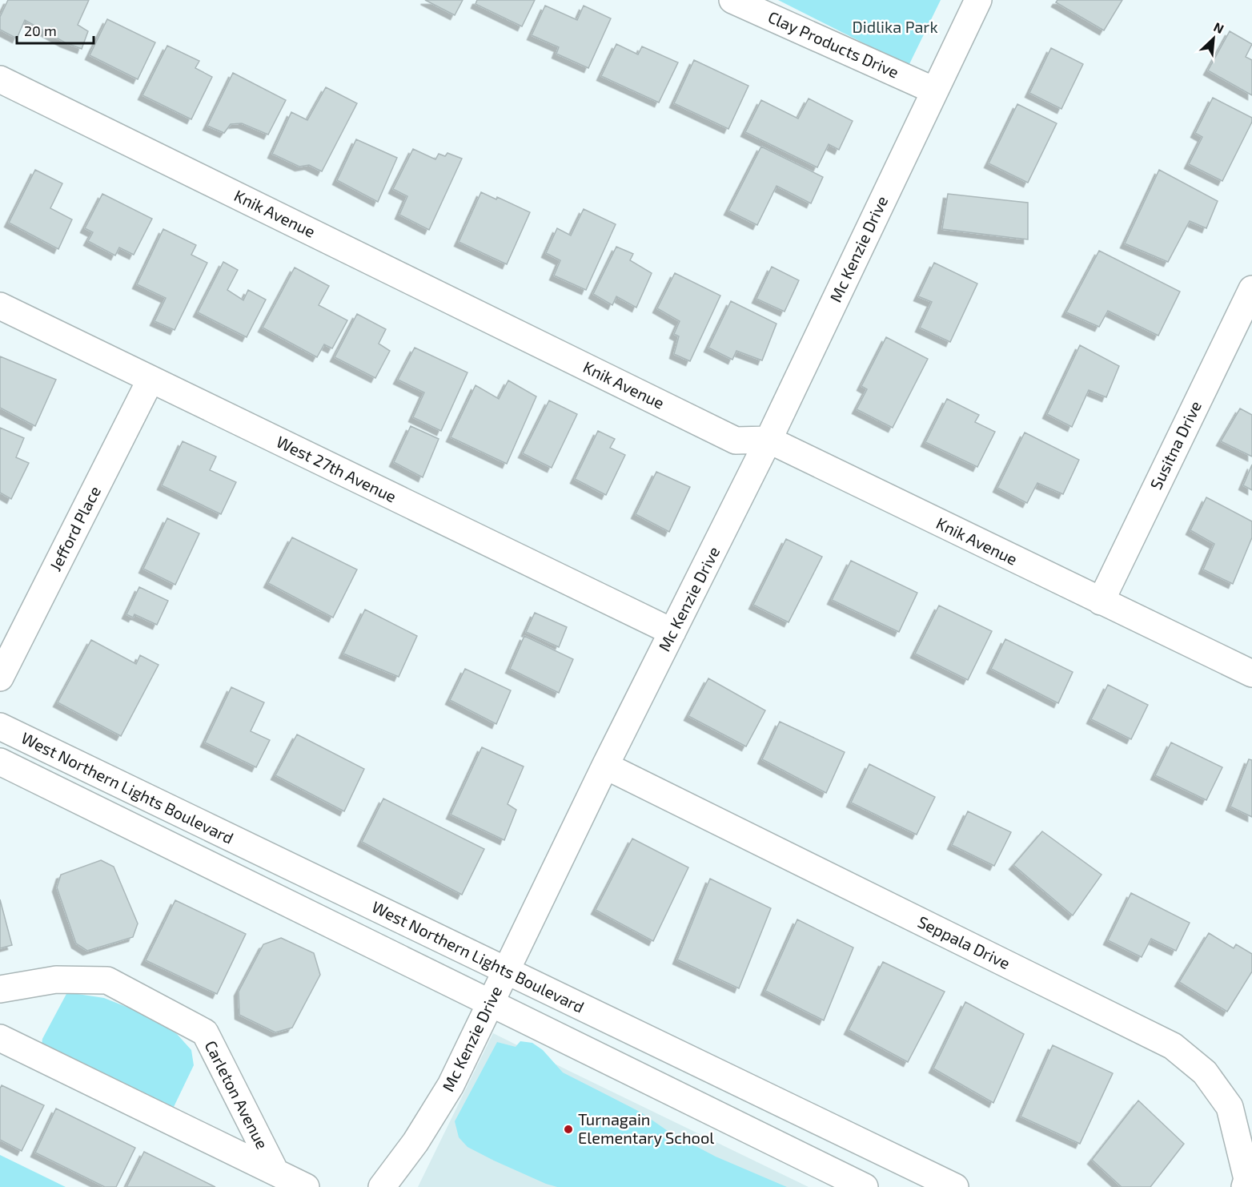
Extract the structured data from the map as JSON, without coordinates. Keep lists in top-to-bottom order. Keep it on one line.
{"streets":{"street":["Clay Products Drive","Knik Avenue","Mc Kenzie Drive","Susitna Drive","West 27th Avenue","Jefford Place","West Northern Lights Boulevard","Seppala Drive","Carleton Avenue"]},"crossings":[["Clay Products Drive","Mc Kenzie Drive"],["Knik Avenue","Mc Kenzie Drive"],["Knik Avenue","Susitna Drive"],["Mc Kenzie Drive","West 27th Avenue"],["Mc Kenzie Drive","West Northern Lights Boulevard"],["Mc Kenzie Drive","Seppala Drive"],["West 27th Avenue","Jefford Place"]],"parks":["Didlika Park"],"places":["Turnagain Elementary School"],"scale_bar":"20 m","north":"top right"}
